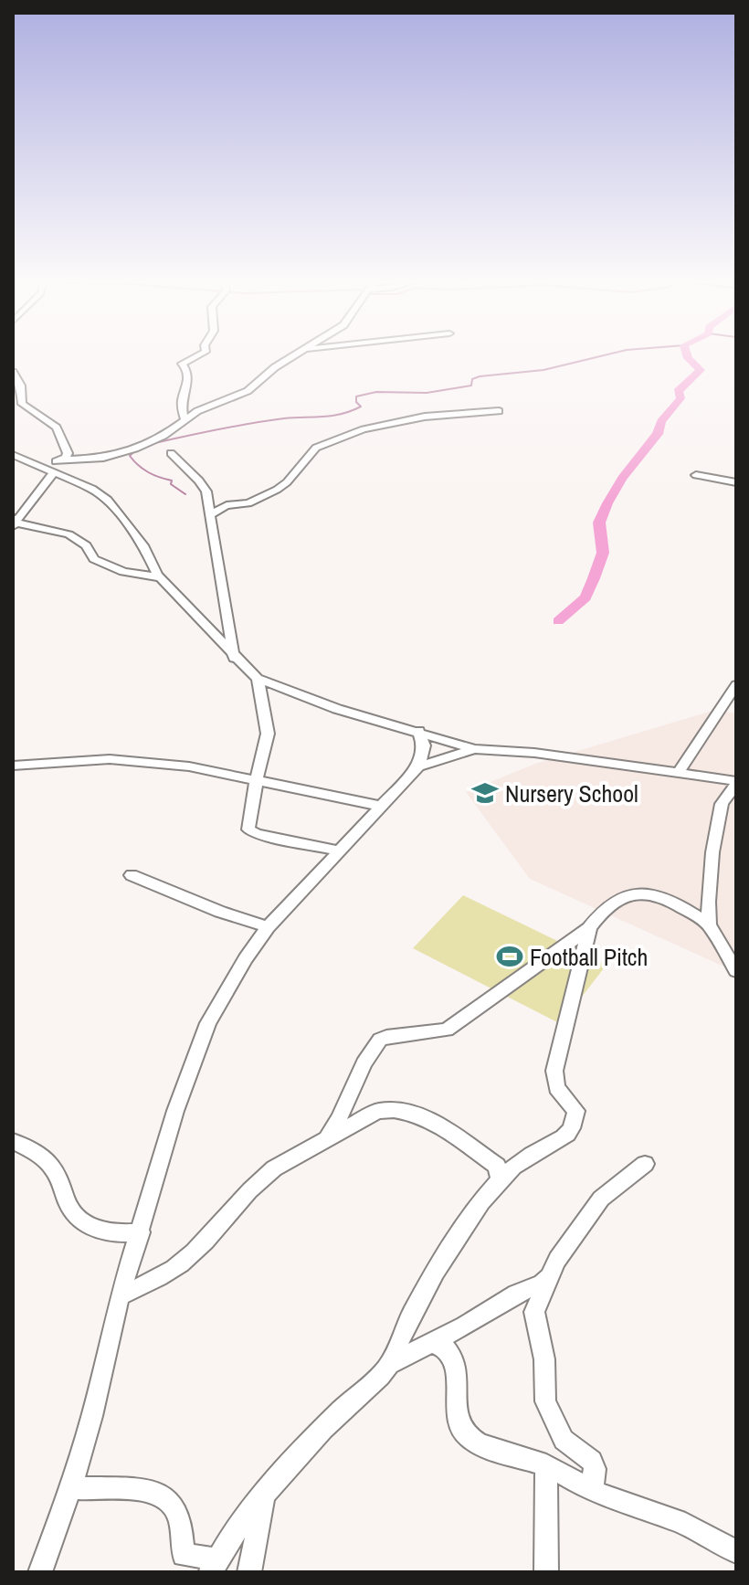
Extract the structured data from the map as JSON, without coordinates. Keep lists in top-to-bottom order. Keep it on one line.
{"places":{"school or university":["Nursery School"],"sports":["Football Pitch"]}}
